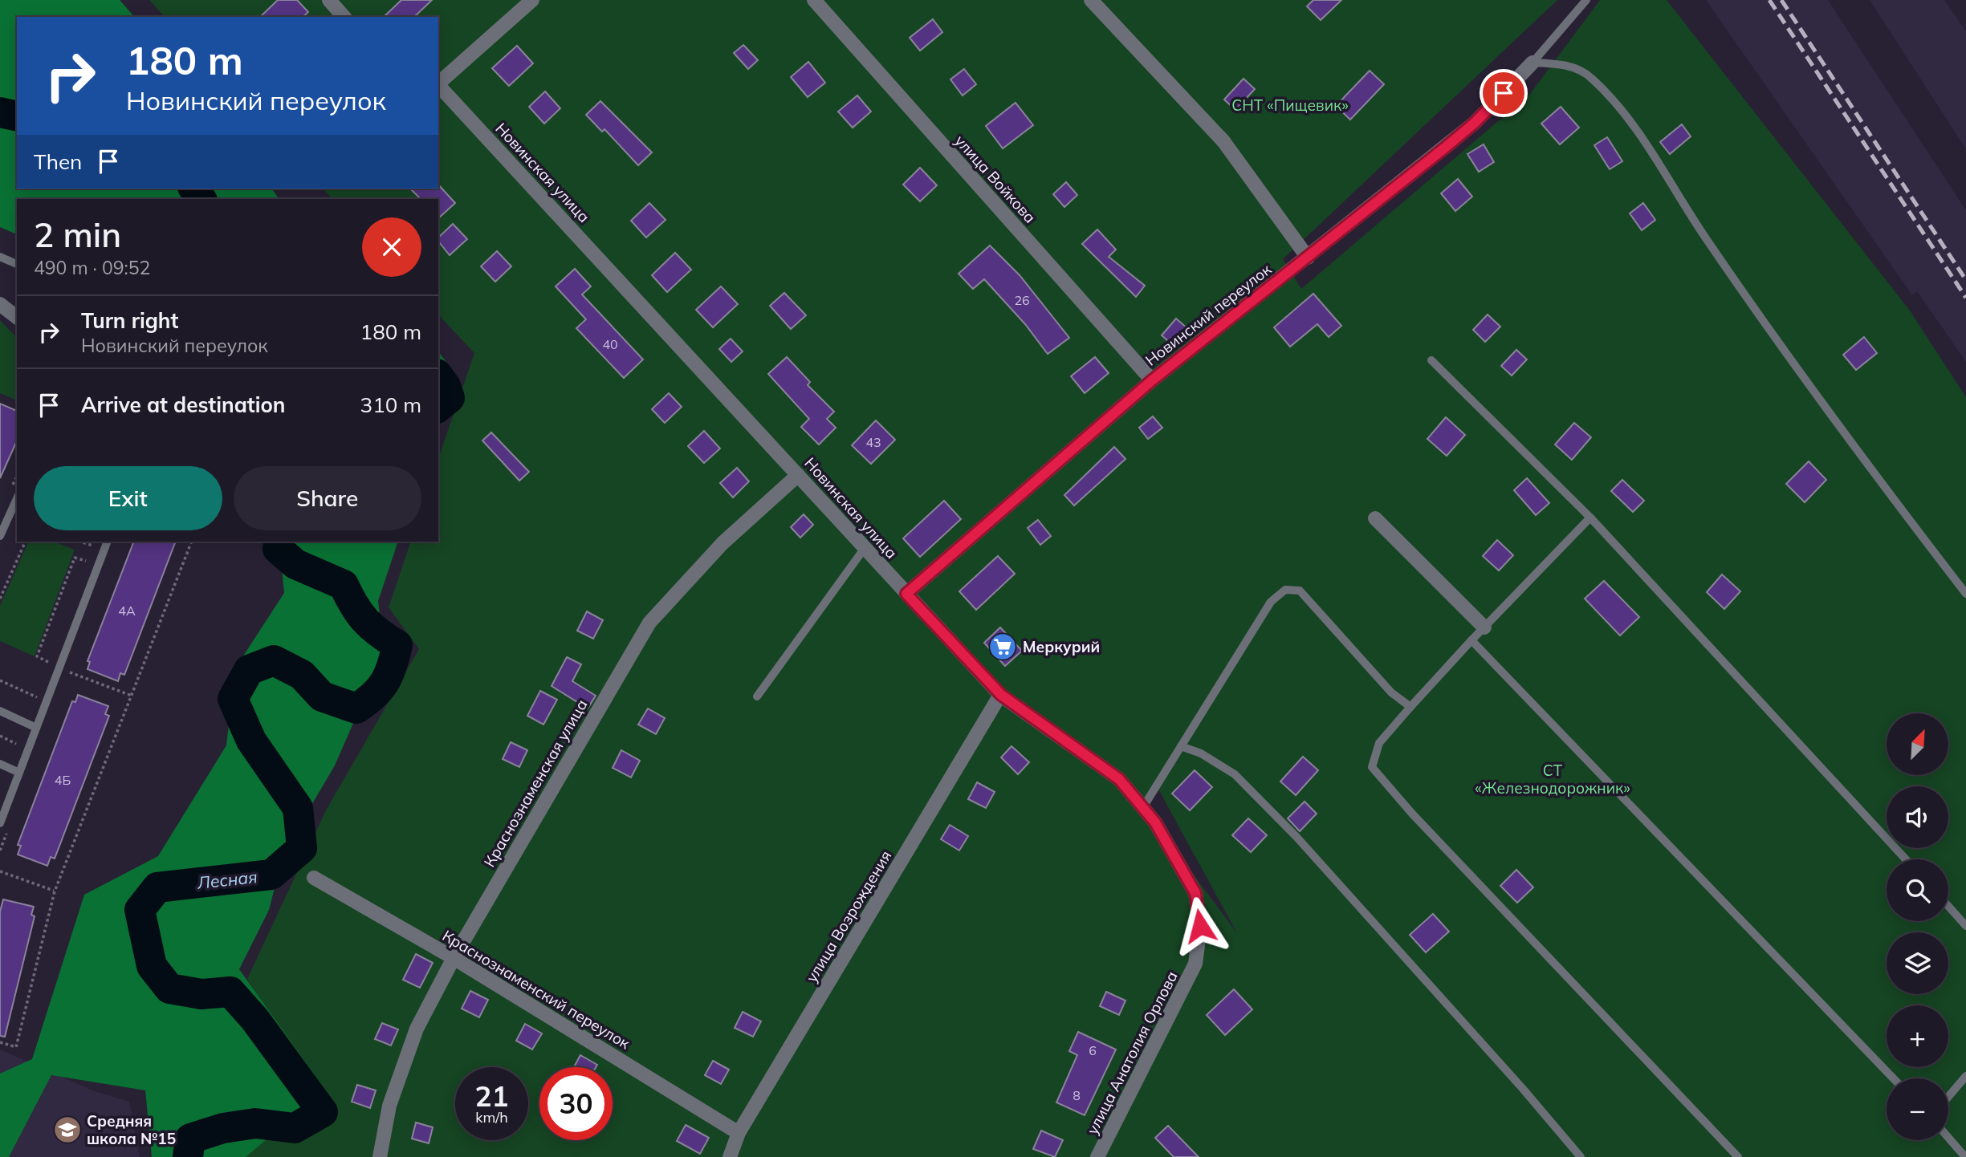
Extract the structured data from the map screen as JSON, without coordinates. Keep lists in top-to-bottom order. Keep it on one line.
{"streets":{"street":["Новинская улица","улица Войкова","Новинский переулок","Краснознаменская улица","улица Возрождения","Краснознаменский переулок","улица Анатолия Орлова"]},"crossings":[["Новинская улица","Новинский переулок"],["Новинская улица","Краснознаменская улица"],["Новинская улица","улица Возрождения"],["Новинская улица","улица Анатолия Орлова"],["улица Войкова","Новинский переулок"],["Краснознаменская улица","Краснознаменский переулок"],["улица Возрождения","Краснознаменский переулок"]],"water":["Лесная"],"parks":["СНТ «Пищевик»","СТ «Железнодорожник»"],"places":{"supermarket":["Меркурий"],"school or university":["Средняя школа №15"]},"house_numbers":["26","40","43","4А","4Б","6","8"],"north":"top right","page":{"turn":["180 m","Новинский переулок"],"then":"Then","heading":["2 min","490 m · 09:52"],"list":[{"name":"Turn right","note":"Новинский переулок","value":"180 m"},{"name":"Arrive at destination","value":"310 m"}],"buttons":["Exit","Share"],"map_buttons":["+","−"],"speed":"21 km/h","limit":"30"}}
